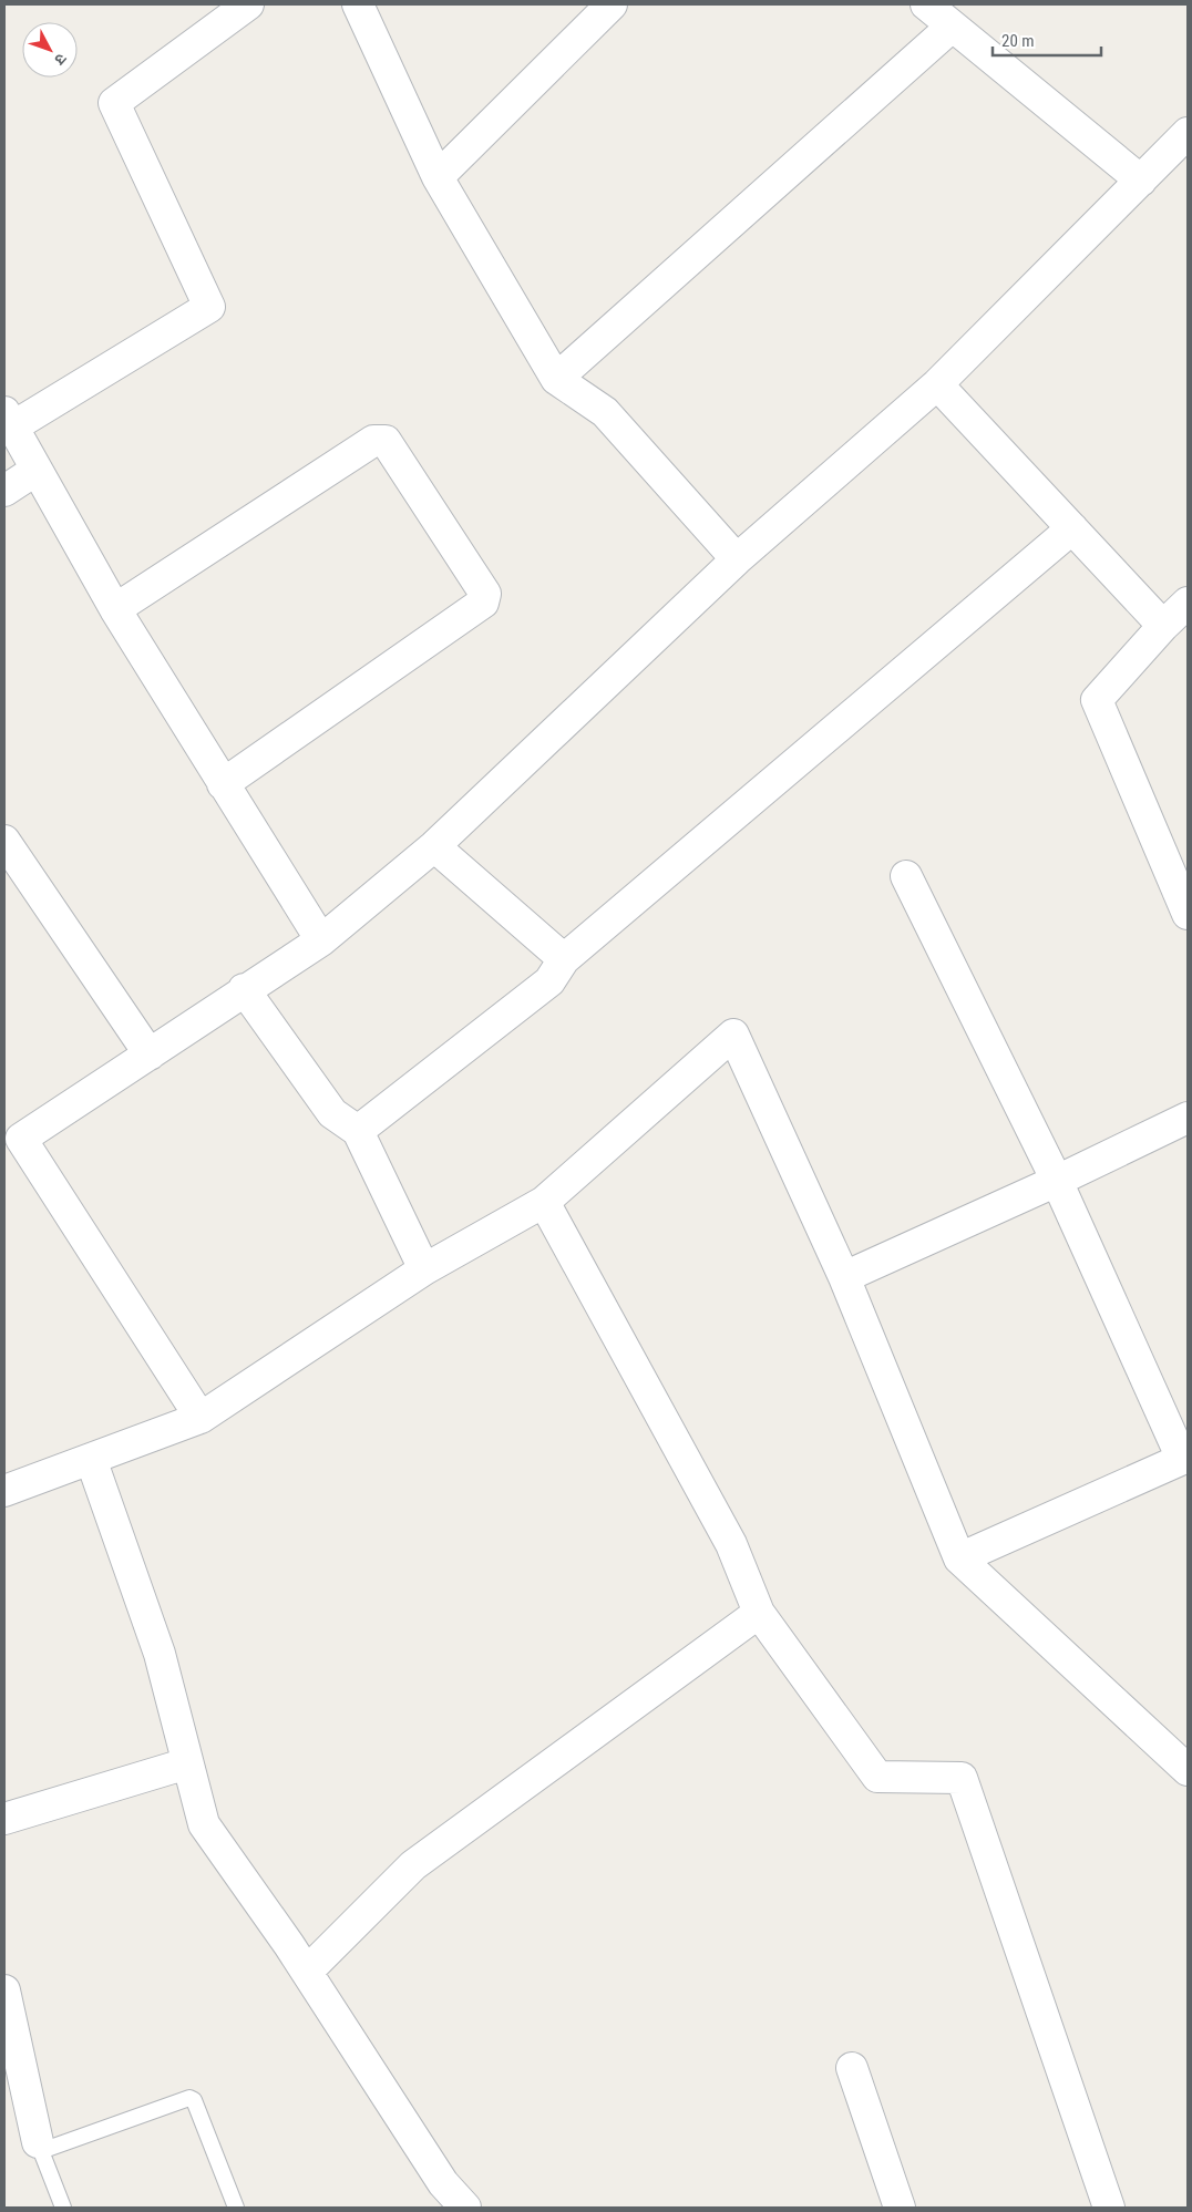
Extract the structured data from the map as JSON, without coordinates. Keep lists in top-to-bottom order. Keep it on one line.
{"scale_bar":"20 m","north":"bottom right"}
